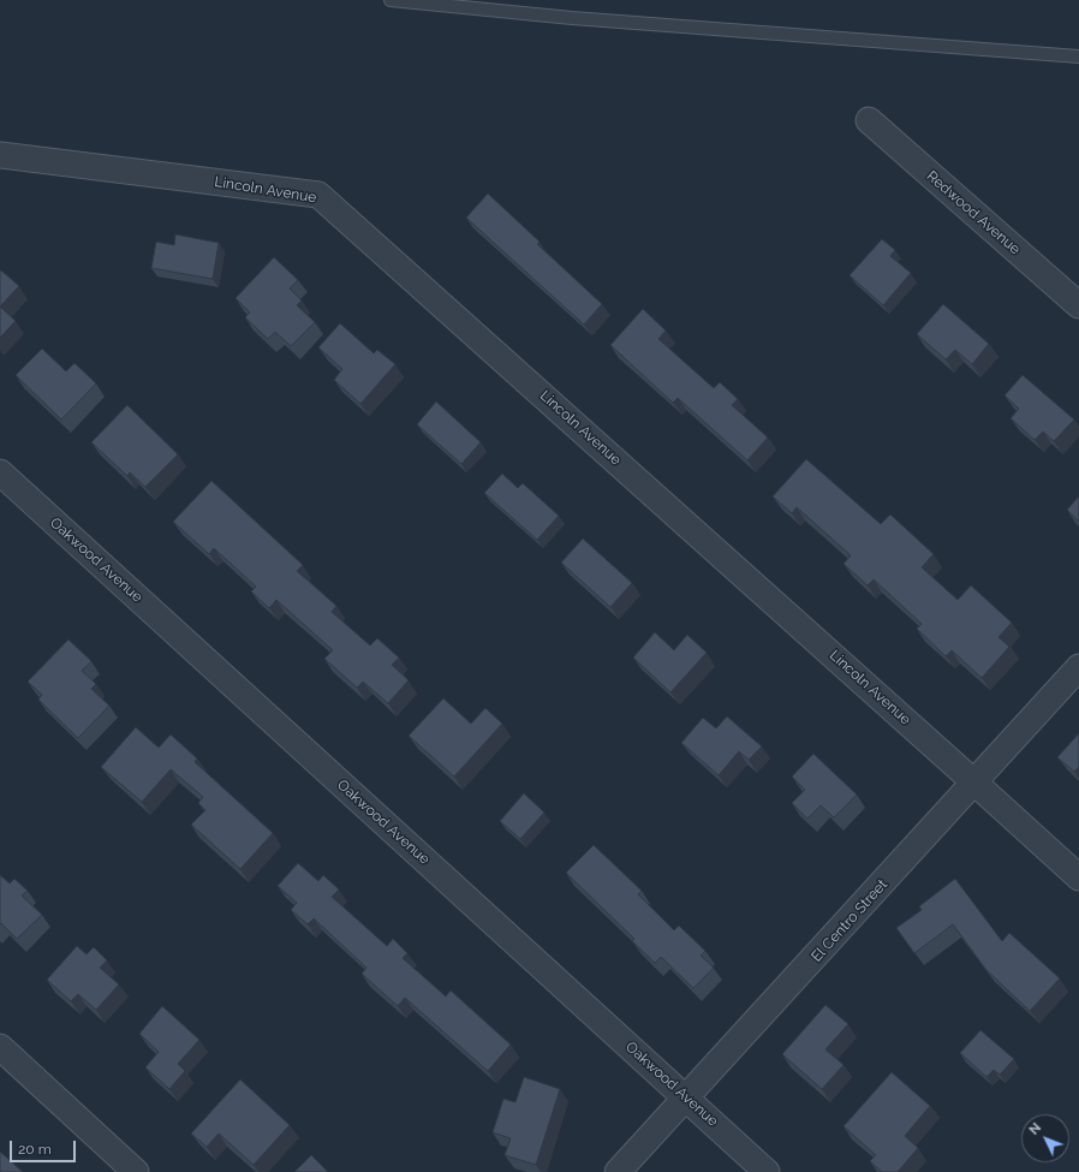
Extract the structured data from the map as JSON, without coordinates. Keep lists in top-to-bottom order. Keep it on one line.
{"streets":{"street":["Lincoln Avenue","Redwood Avenue","Oakwood Avenue","El Centro Street"]},"crossings":[["Lincoln Avenue","El Centro Street"],["Oakwood Avenue","El Centro Street"]],"scale_bar":"20 m","north":"top left"}
